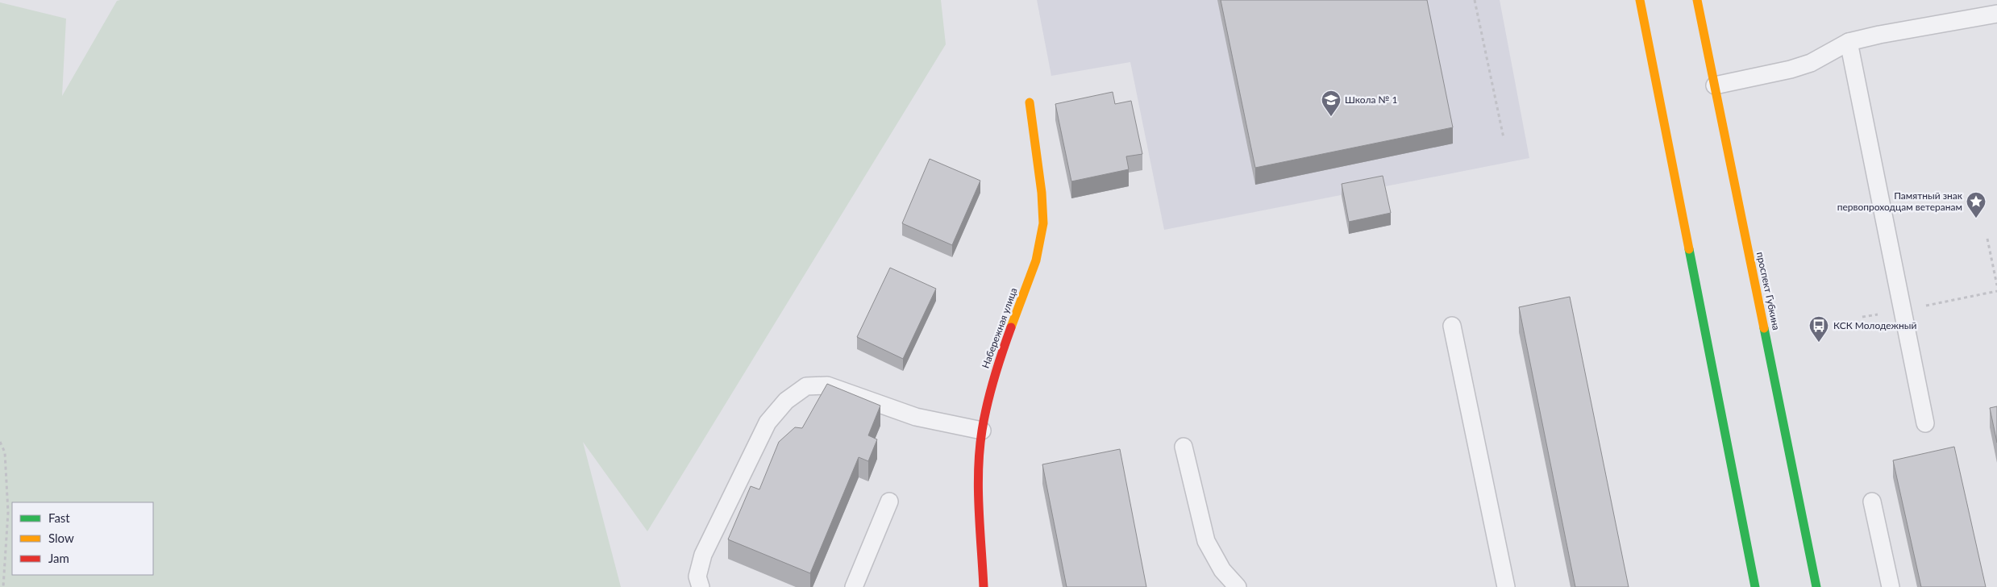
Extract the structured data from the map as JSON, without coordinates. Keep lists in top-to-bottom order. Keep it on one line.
{"streets":{"main road":["проспект Губкина","Набережная улица"]},"places":{"school or university":["Школа № 1"],"place":["Памятный знак первопроходцам ветеранам"],"bus stop":["КСК Молодежный"]},"legend":["Fast","Slow","Jam"]}
